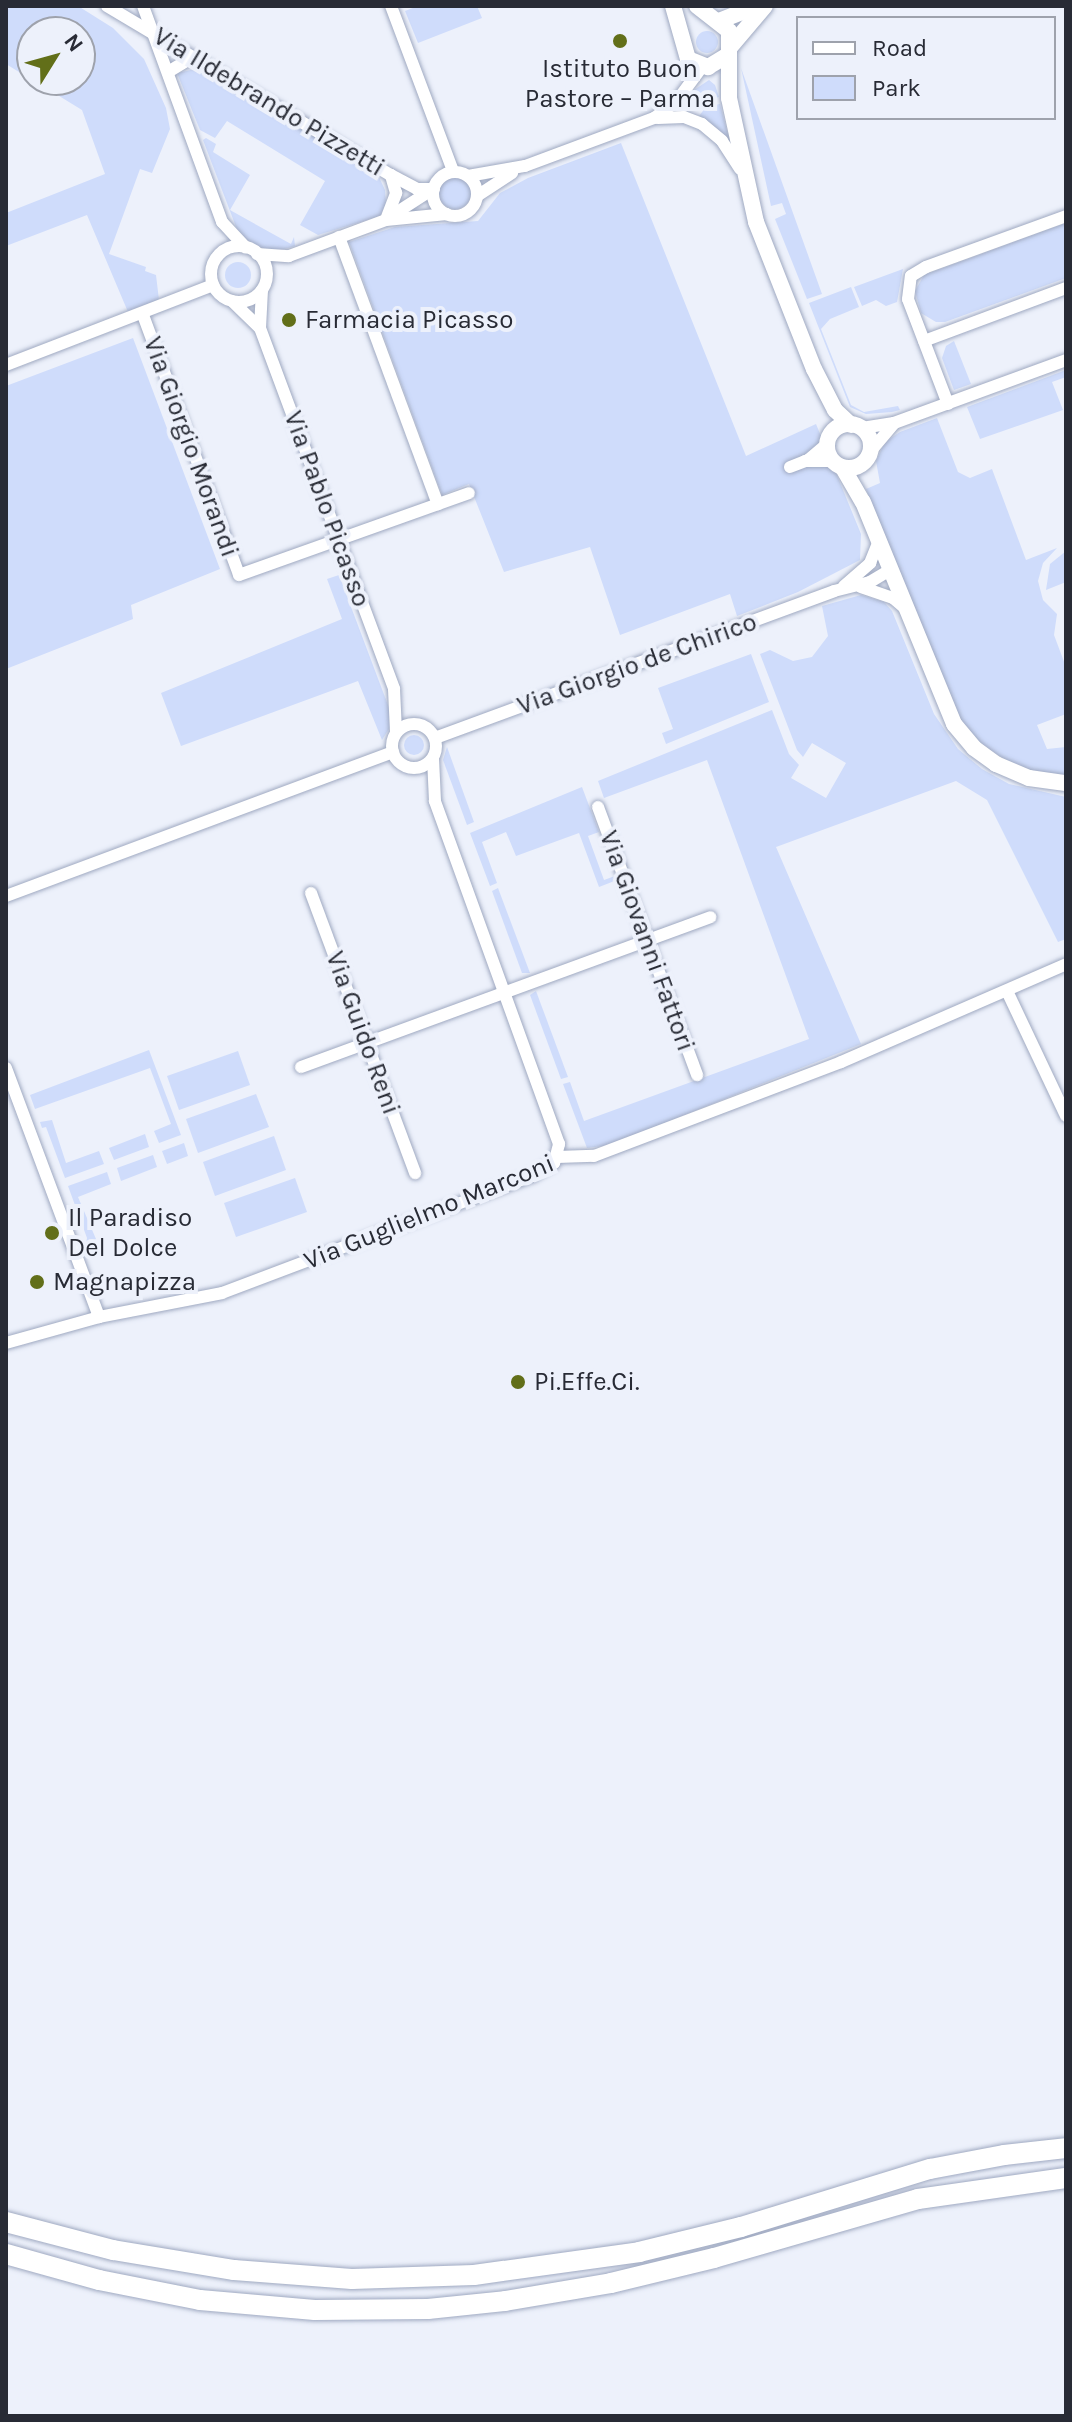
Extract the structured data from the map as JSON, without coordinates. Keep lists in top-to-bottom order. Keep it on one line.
{"streets":{"street":["Via Ildebrando Pizzetti","Via Giorgio Morandi","Via Pablo Picasso","Via Giorgio de Chirico","Via Giovanni Fattori","Via Guido Reni","Via Guglielmo Marconi"]},"crossings":[["Via Ildebrando Pizzetti","Via Pablo Picasso"],["Via Giorgio Morandi","Via Pablo Picasso"],["Via Pablo Picasso","Via Giorgio de Chirico"]],"places":["Istituto Buon Pastore – Parma","Farmacia Picasso","Il Paradiso Del Dolce","Magnapizza","Pi.Effe.Ci."],"legend":["Road","Park"],"north":"top right"}
